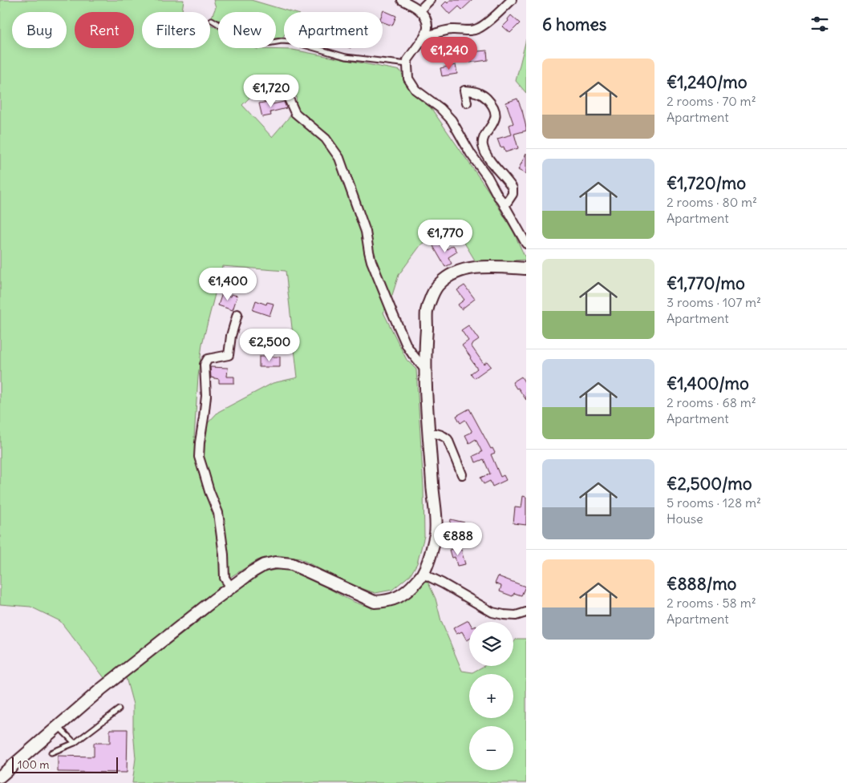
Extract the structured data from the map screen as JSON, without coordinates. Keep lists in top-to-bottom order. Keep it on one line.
{"scale_bar":"100 m","page":{"heading":"6 homes","chip":["Buy","Rent","Filters","New","Apartment"],"price":["€1,240","€1,720","€1,770","€1,400","€2,500","€888"],"list":[{"name":"€1,240/mo","note":"2 rooms · 70 m² · Apartment"},{"name":"€1,720/mo","note":"2 rooms · 80 m² · Apartment"},{"name":"€1,770/mo","note":"3 rooms · 107 m² · Apartment"},{"name":"€1,400/mo","note":"2 rooms · 68 m² · Apartment"},{"name":"€2,500/mo","note":"5 rooms · 128 m² · House"},{"name":"€888/mo","note":"2 rooms · 58 m² · Apartment"}],"map_buttons":["+","−"],"scale":"100 m"}}
